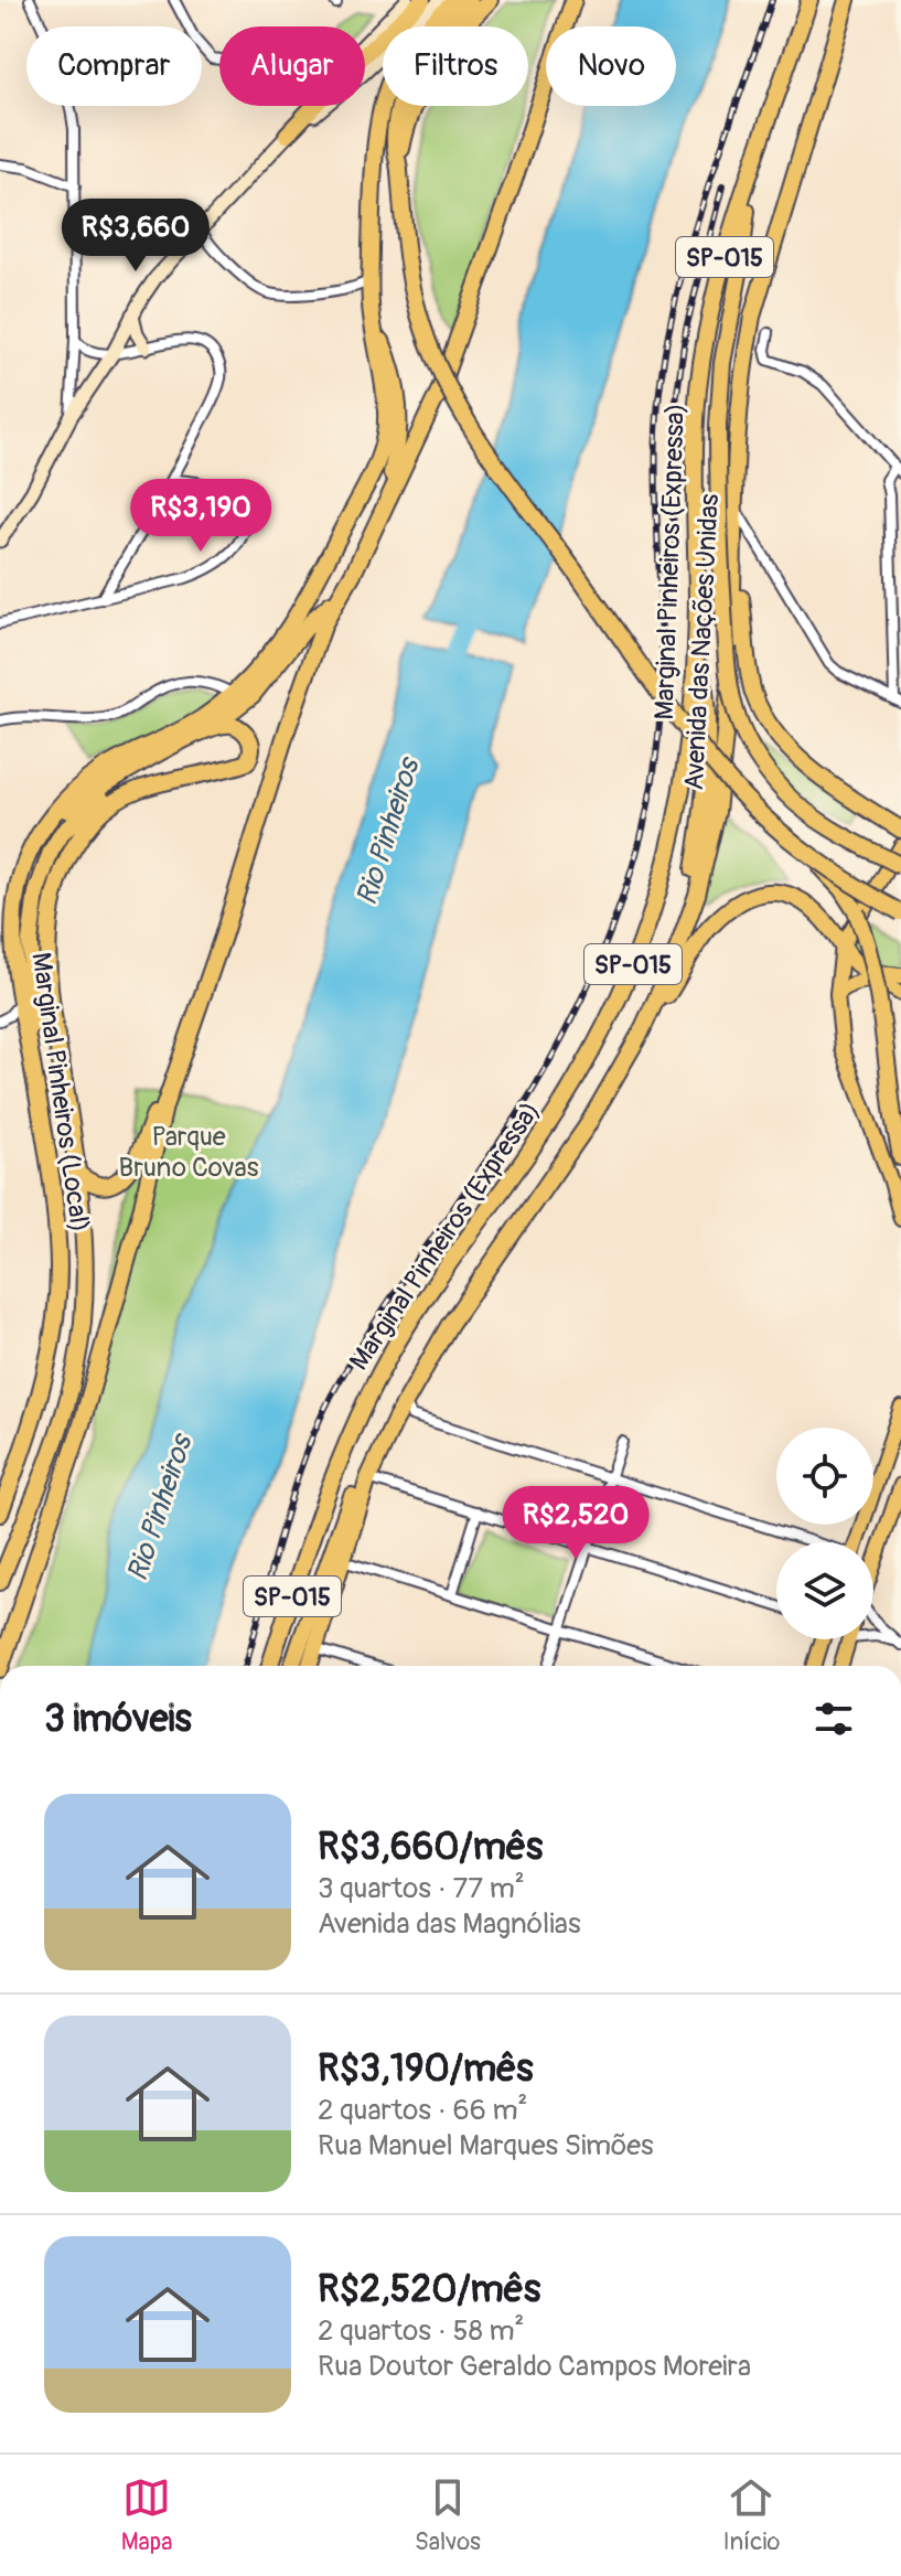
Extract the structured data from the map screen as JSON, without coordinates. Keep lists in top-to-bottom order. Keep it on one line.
{"streets":{"highway":["SP-015","Marginal Pinheiros (Expressa)","Avenida das Nações Unidas","Marginal Pinheiros (Local)"]},"water":["Rio Pinheiros"],"parks":["Parque Bruno Covas"],"page":{"chip":["Comprar","Alugar","Filtros","Novo"],"price":["R$3,660","R$3,190","R$2,520"],"heading":"3 imóveis","list":[{"name":"R$3,660/mês","note":"3 quartos · 77 m² · Avenida das Magnólias"},{"name":"R$3,190/mês","note":"2 quartos · 66 m² · Rua Manuel Marques Simões"},{"name":"R$2,520/mês","note":"2 quartos · 58 m² · Rua Doutor Geraldo Campos Moreira"}],"tabs":["Mapa","Salvos","Início"]}}
